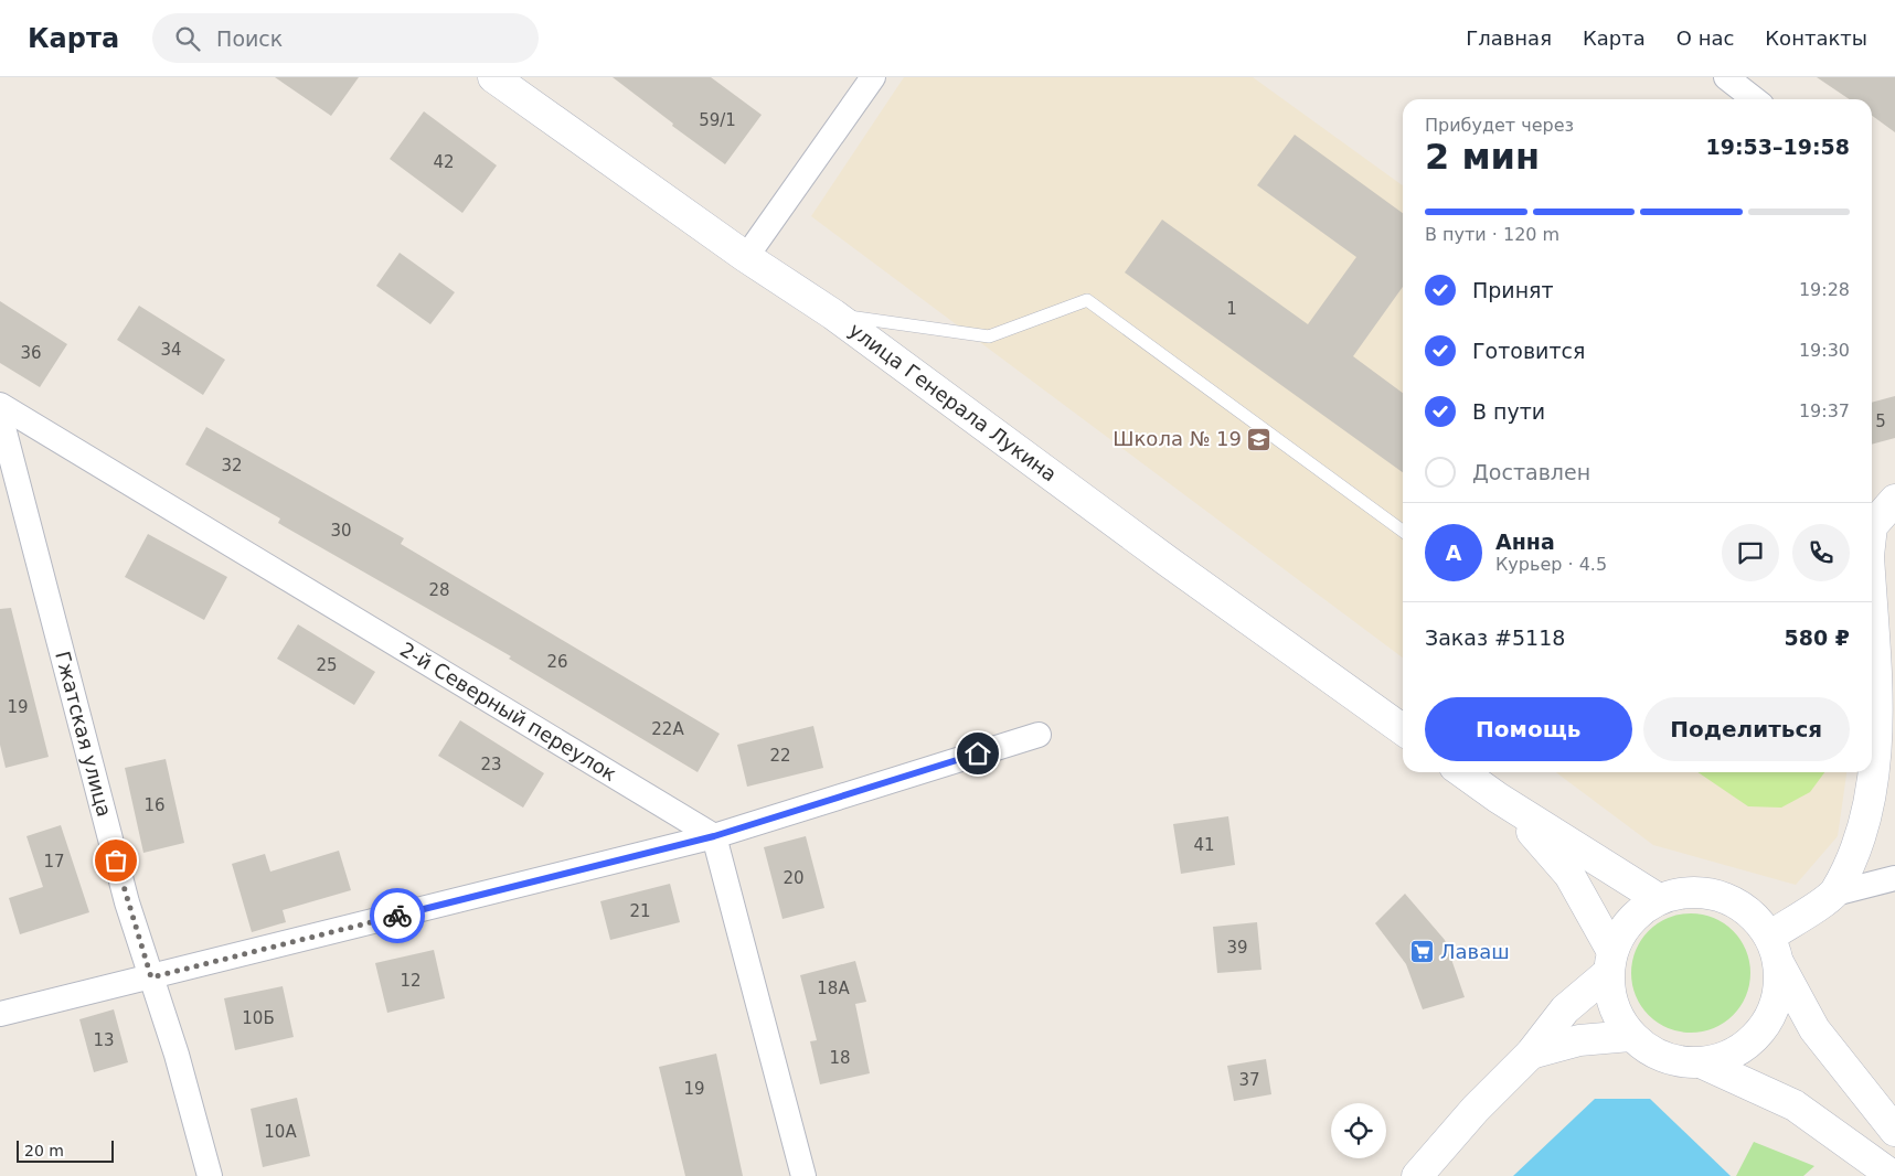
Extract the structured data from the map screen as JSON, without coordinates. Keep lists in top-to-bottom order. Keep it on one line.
{"streets":{"main road":["улица Генерала Лукина"],"street":["2-й Северный переулок","Гжатская улица"]},"places":{"school or university":["Школа № 19"],"supermarket":["Лаваш"]},"house_numbers":["59/1","42","1","34","36","5","32","30","28","26","25","19","22А","22","23","16","41","17","20","21","39","12","18А","10Б","13","18","37","19","10А"],"scale_bar":"20 m","page":{"header":"Карта","search":"Поиск","nav":["Главная","Карта","О нас","Контакты"],"heading":["2 мин","Прибудет через","19:53–19:58"],"panel":["Анна","Курьер · 4.5","Заказ #5118","580 ₽"],"bar":"В пути · 120 m","list":[["Принят","19:28"],["Готовится","19:30"],["В пути","19:37"],"Доставлен"],"round":"А","buttons":["Помощь","Поделиться"],"scale":"20 m"}}
